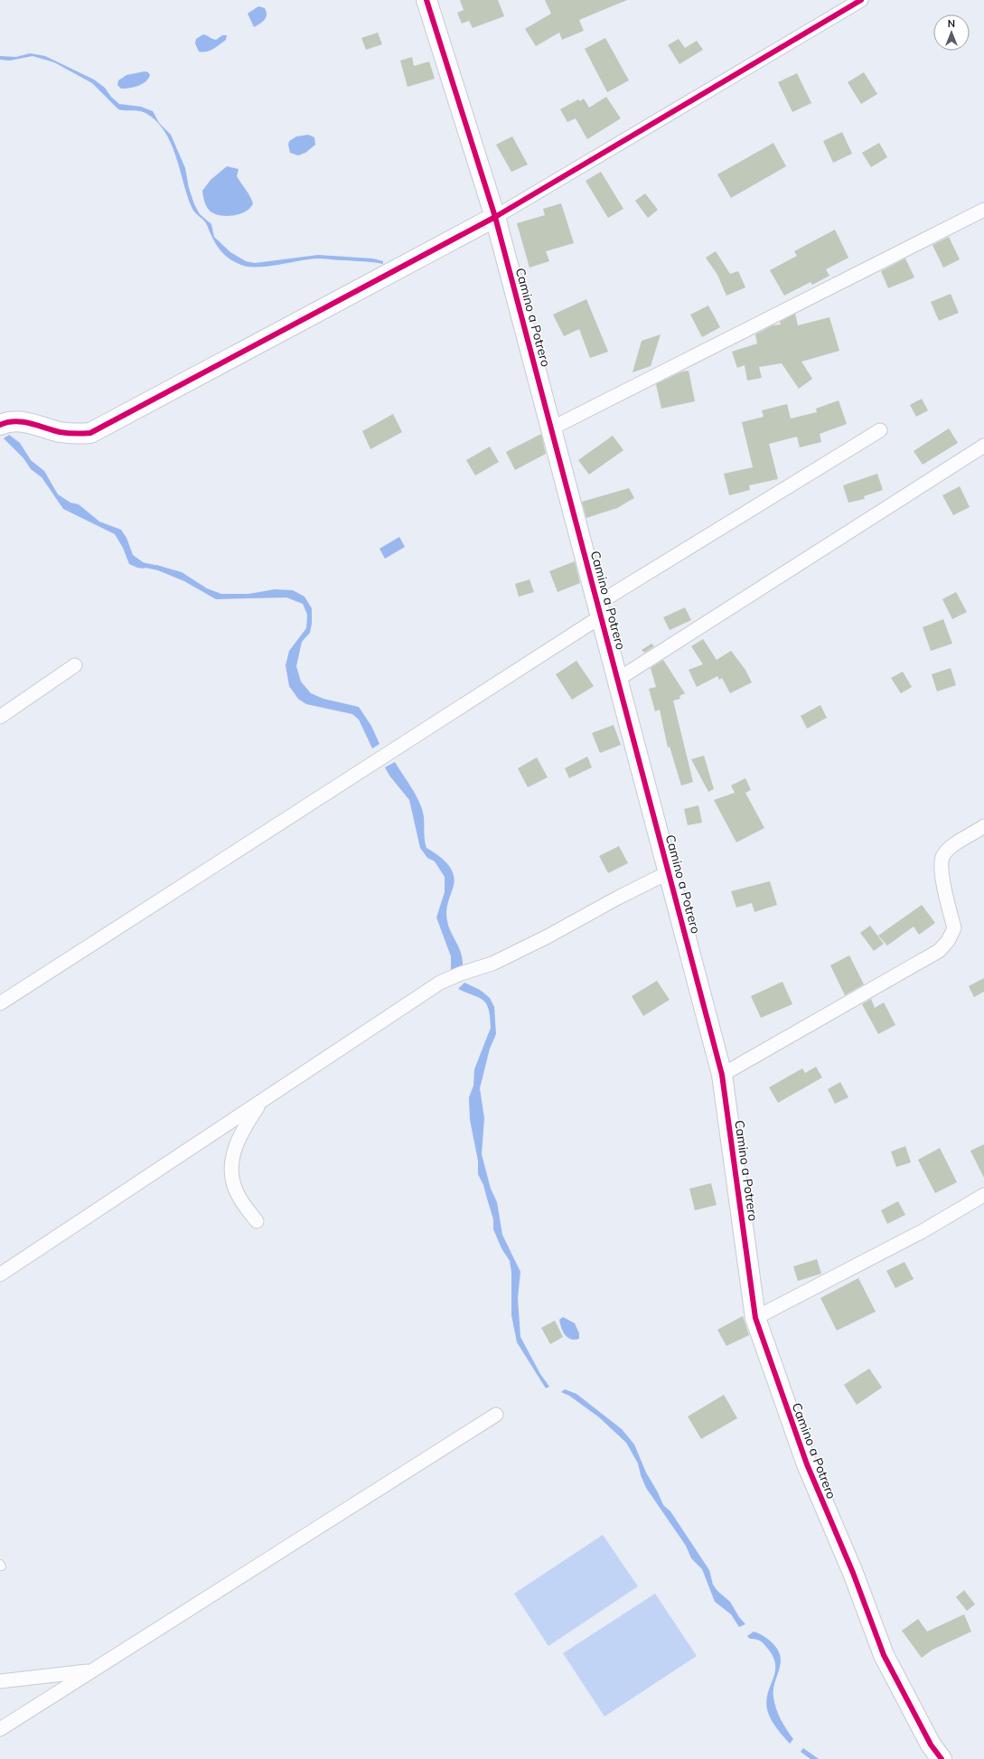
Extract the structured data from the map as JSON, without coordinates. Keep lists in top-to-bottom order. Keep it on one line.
{"streets":{"street":["Camino a Potrero"]},"north":"top"}
